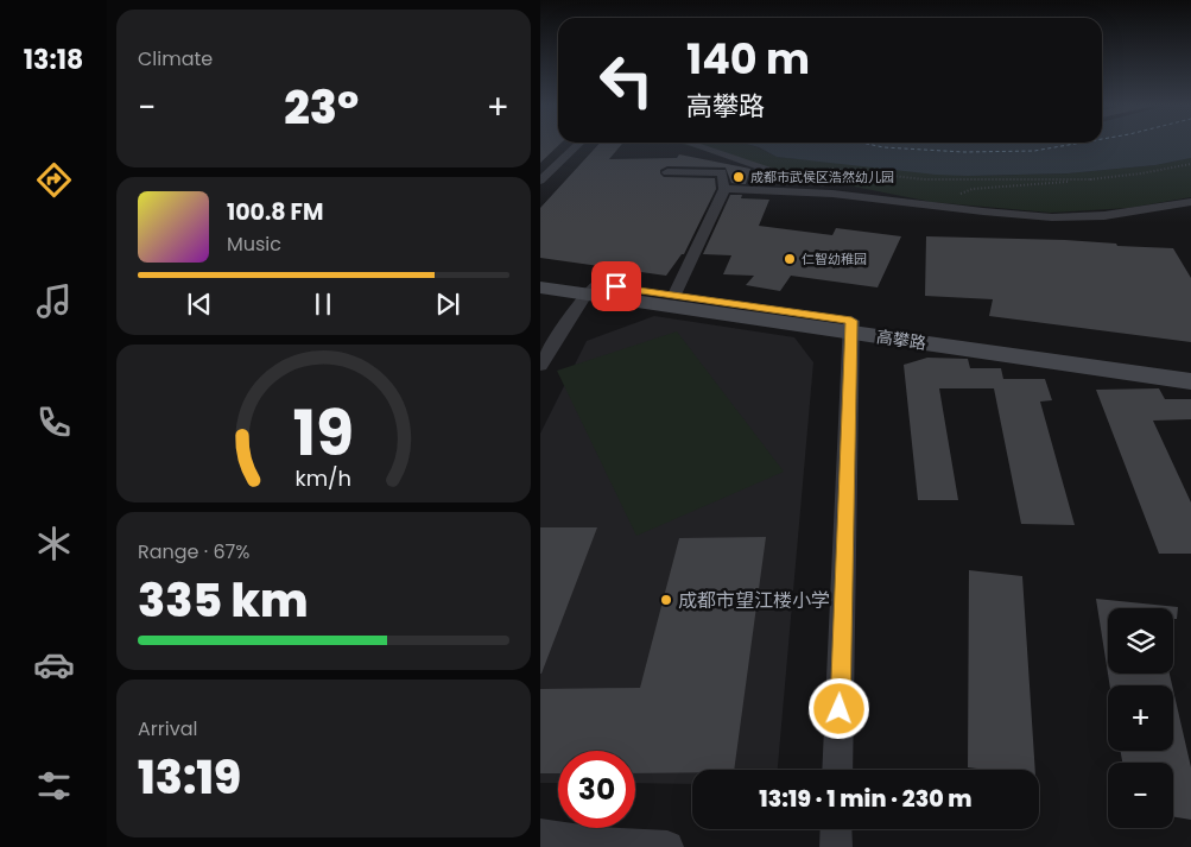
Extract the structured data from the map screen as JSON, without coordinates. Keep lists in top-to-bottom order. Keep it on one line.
{"streets":{"main road":["高攀路"]},"places":["成都市武侯区浩然幼儿园","仁智幼稚园","成都市望江楼小学"],"page":{"tabs":"13:18","tile":["Climate",["Range · 67%","335 km"],["Arrival","13:19"]],"turn":["140 m","高攀路"],"heat":["−","23°","+"],"song":["100.8 FM","Music"],"map_buttons":["+","−"],"limit":"30","trip":"13:19 · 1 min · 230 m","gauge":["19","km/h"]}}
